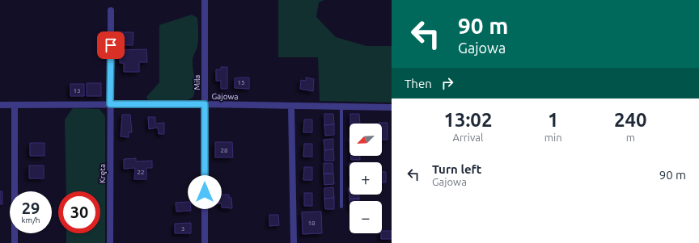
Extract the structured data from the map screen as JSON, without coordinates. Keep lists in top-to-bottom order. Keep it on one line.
{"streets":{"street":["Miła","Gajowa","Kręta"]},"crossings":[["Miła","Gajowa"],["Gajowa","Kręta"]],"house_numbers":["15","13","28","22","18","3"],"north":"bottom left","page":{"turn":["90 m","Gajowa"],"then":"Then","eta":["13:02","Arrival","1","min","240","m"],"map_buttons":["+","−"],"list":[{"name":"Turn left","note":"Gajowa","value":"90 m"}],"speed":"29 km/h","limit":"30"}}
